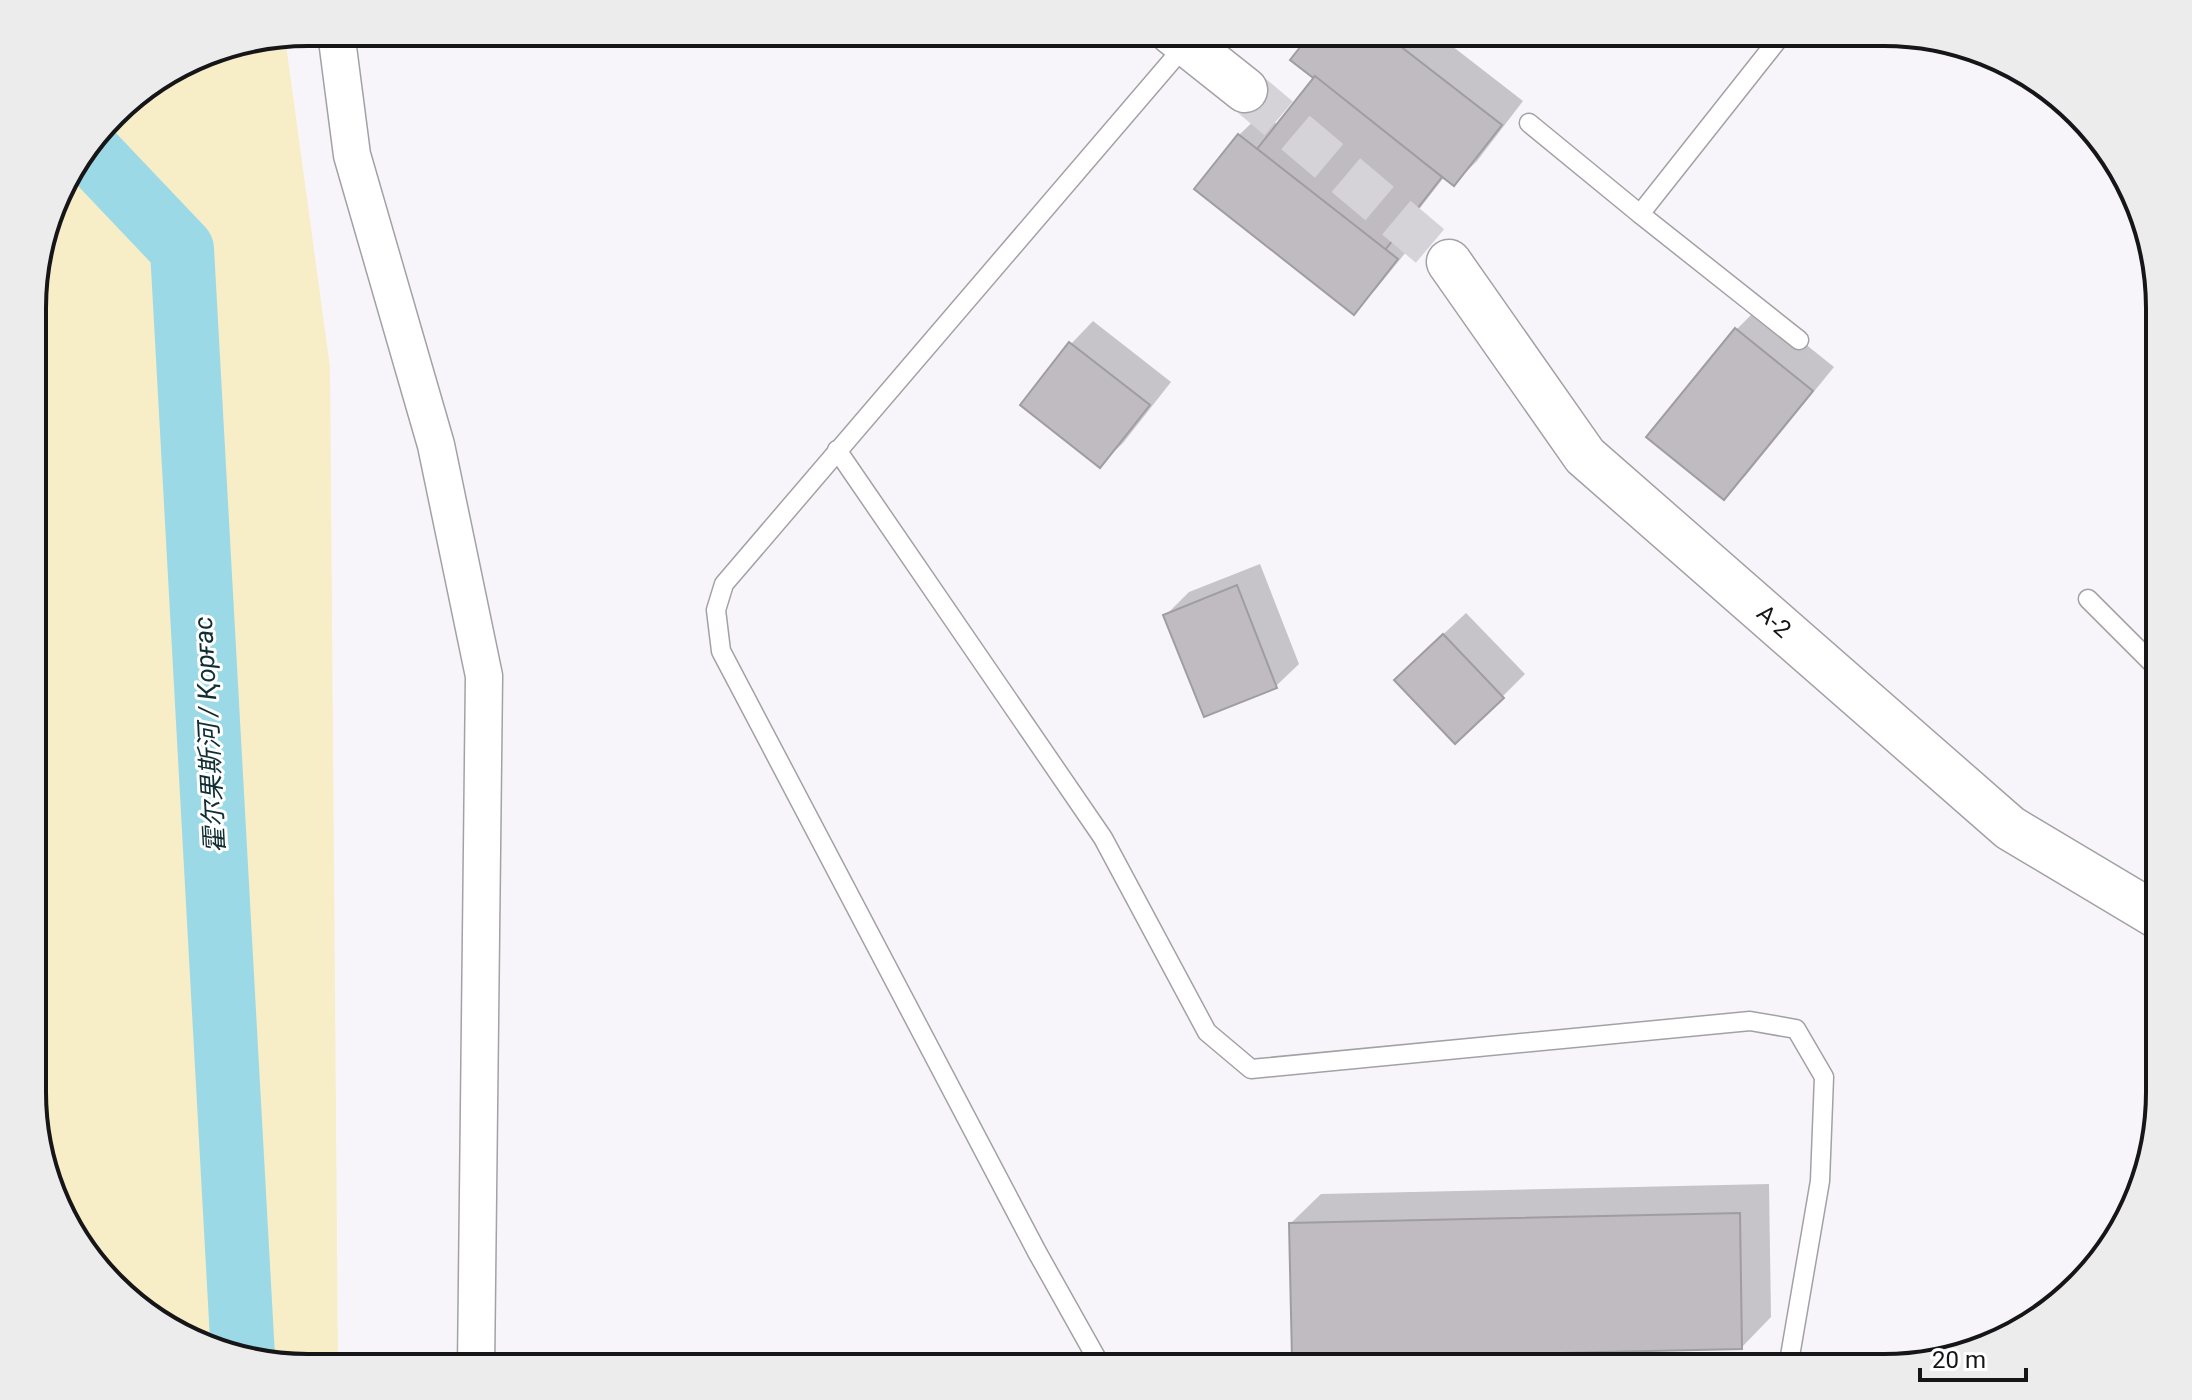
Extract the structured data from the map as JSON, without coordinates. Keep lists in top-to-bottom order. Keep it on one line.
{"streets":{"highway":["A-2"]},"water":["霍尔果斯河 / Қорғас"],"scale_bar":"20 m"}
